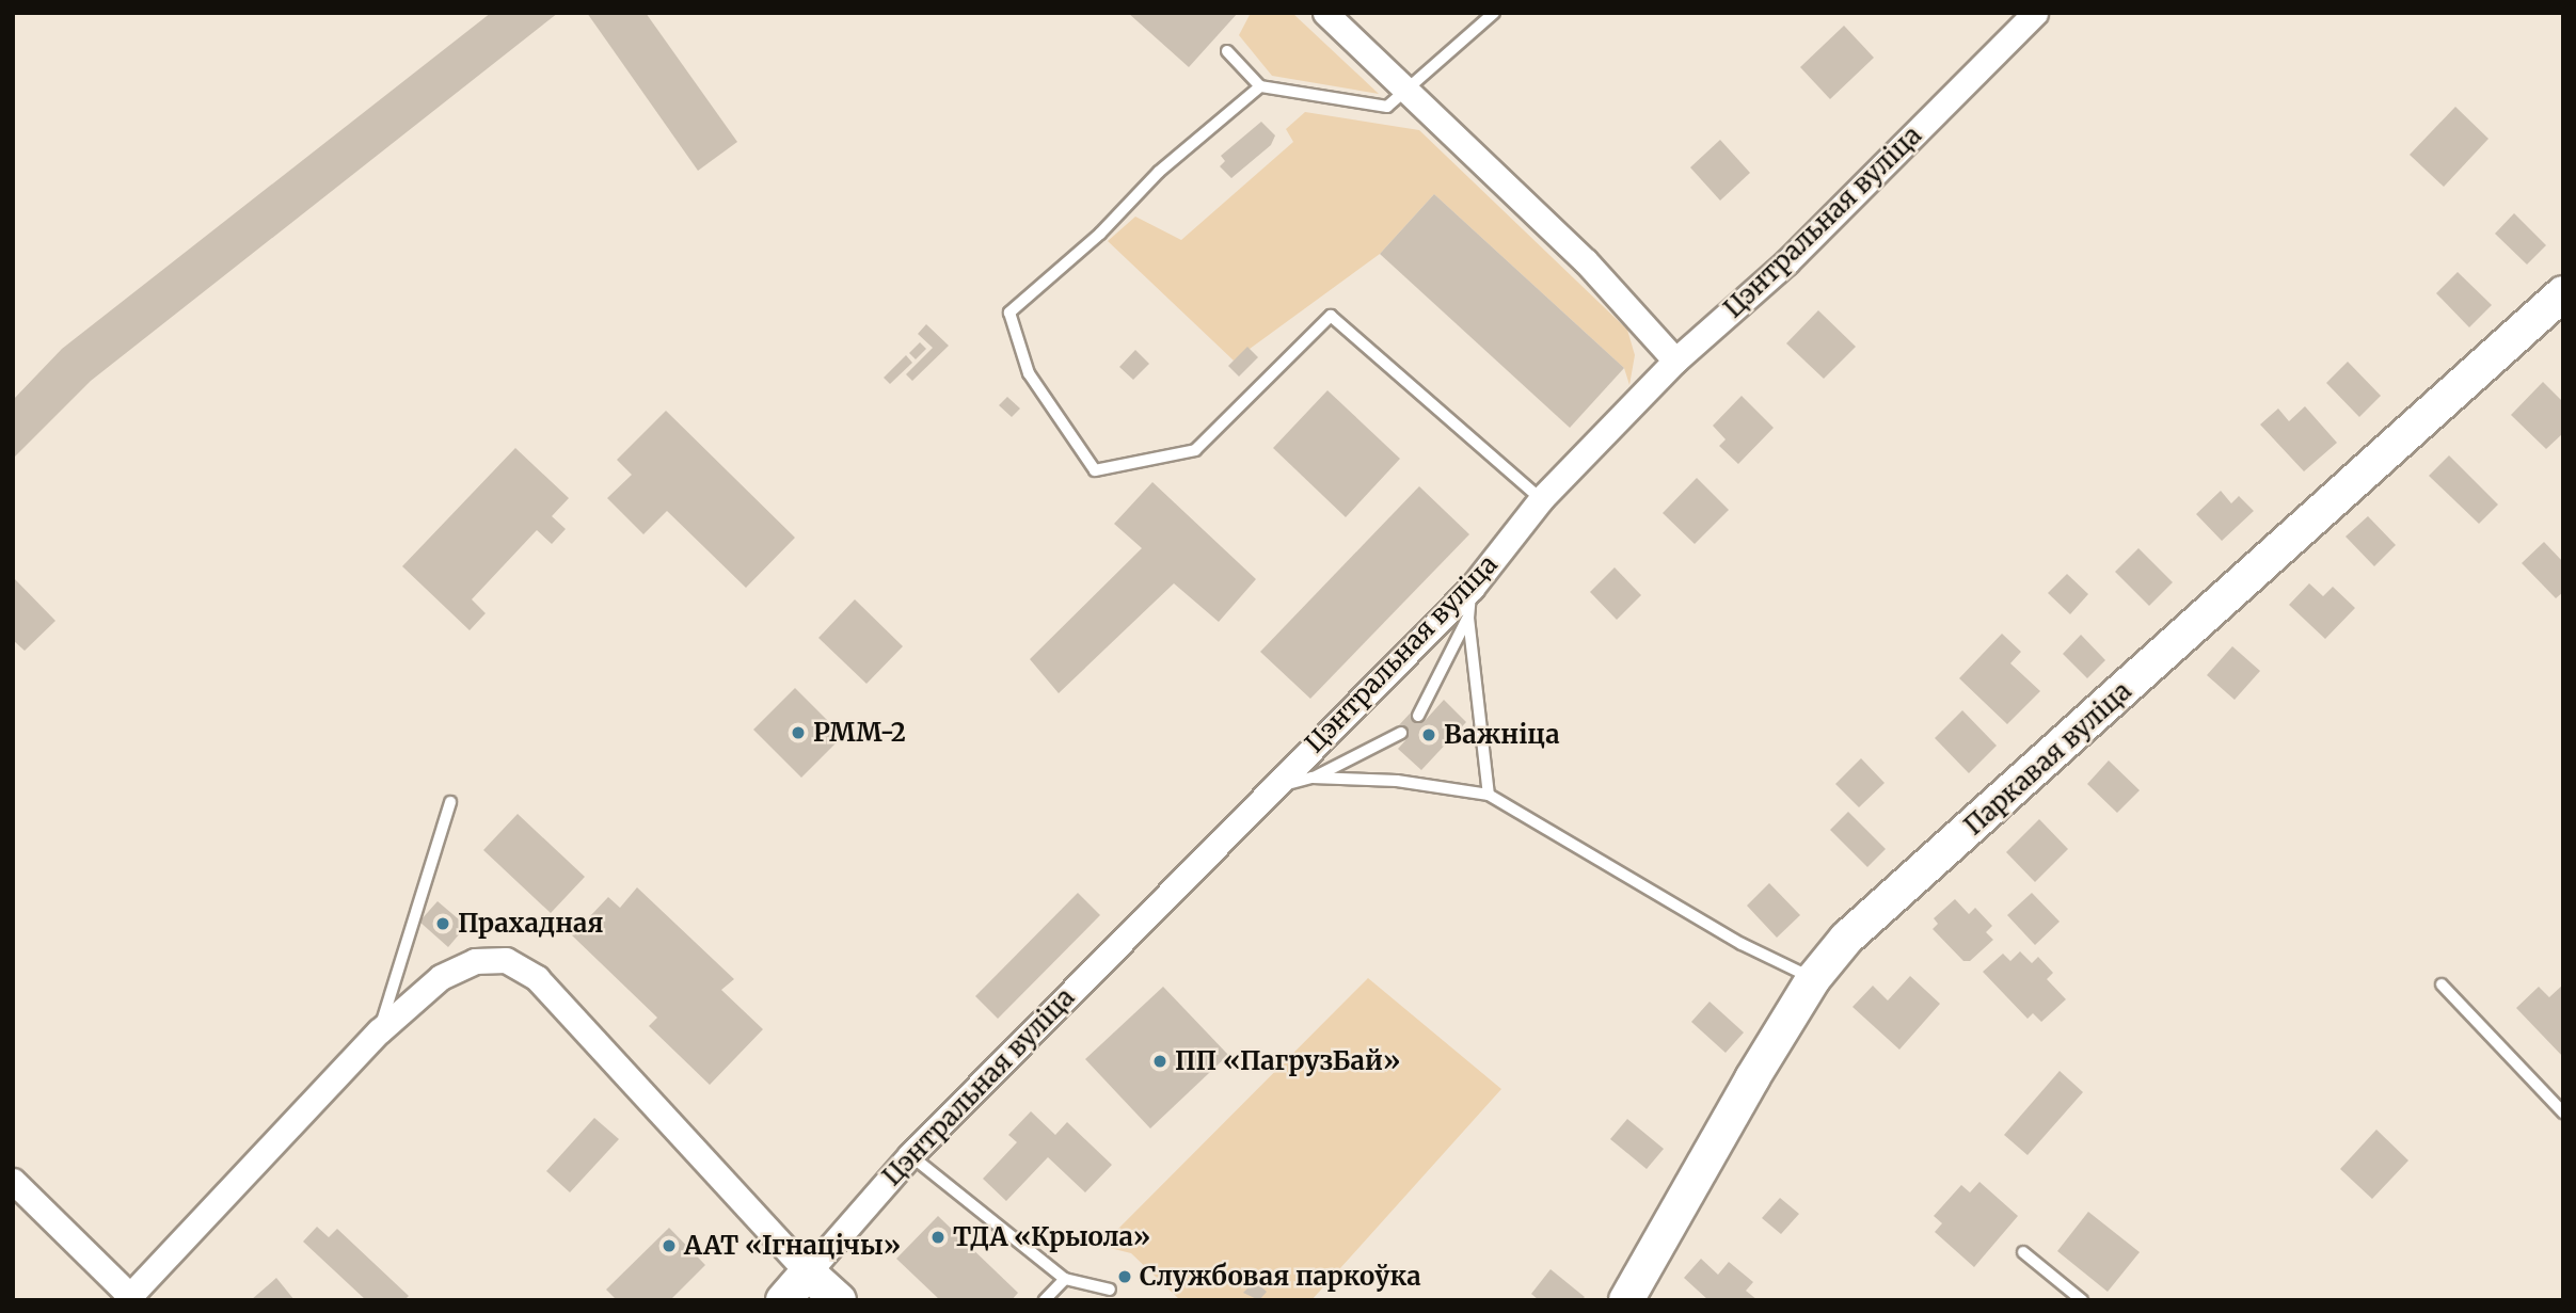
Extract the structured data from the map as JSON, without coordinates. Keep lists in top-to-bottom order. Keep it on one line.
{"streets":{"street":["Цэнтральная вуліца","Паркавая вуліца"]},"places":["РММ-2","Важніца","Прахадная","ПП «ПагрузБай»","ТДА «Крыола»","ААТ «Ігнацічы»","Службовая паркоўка"]}
